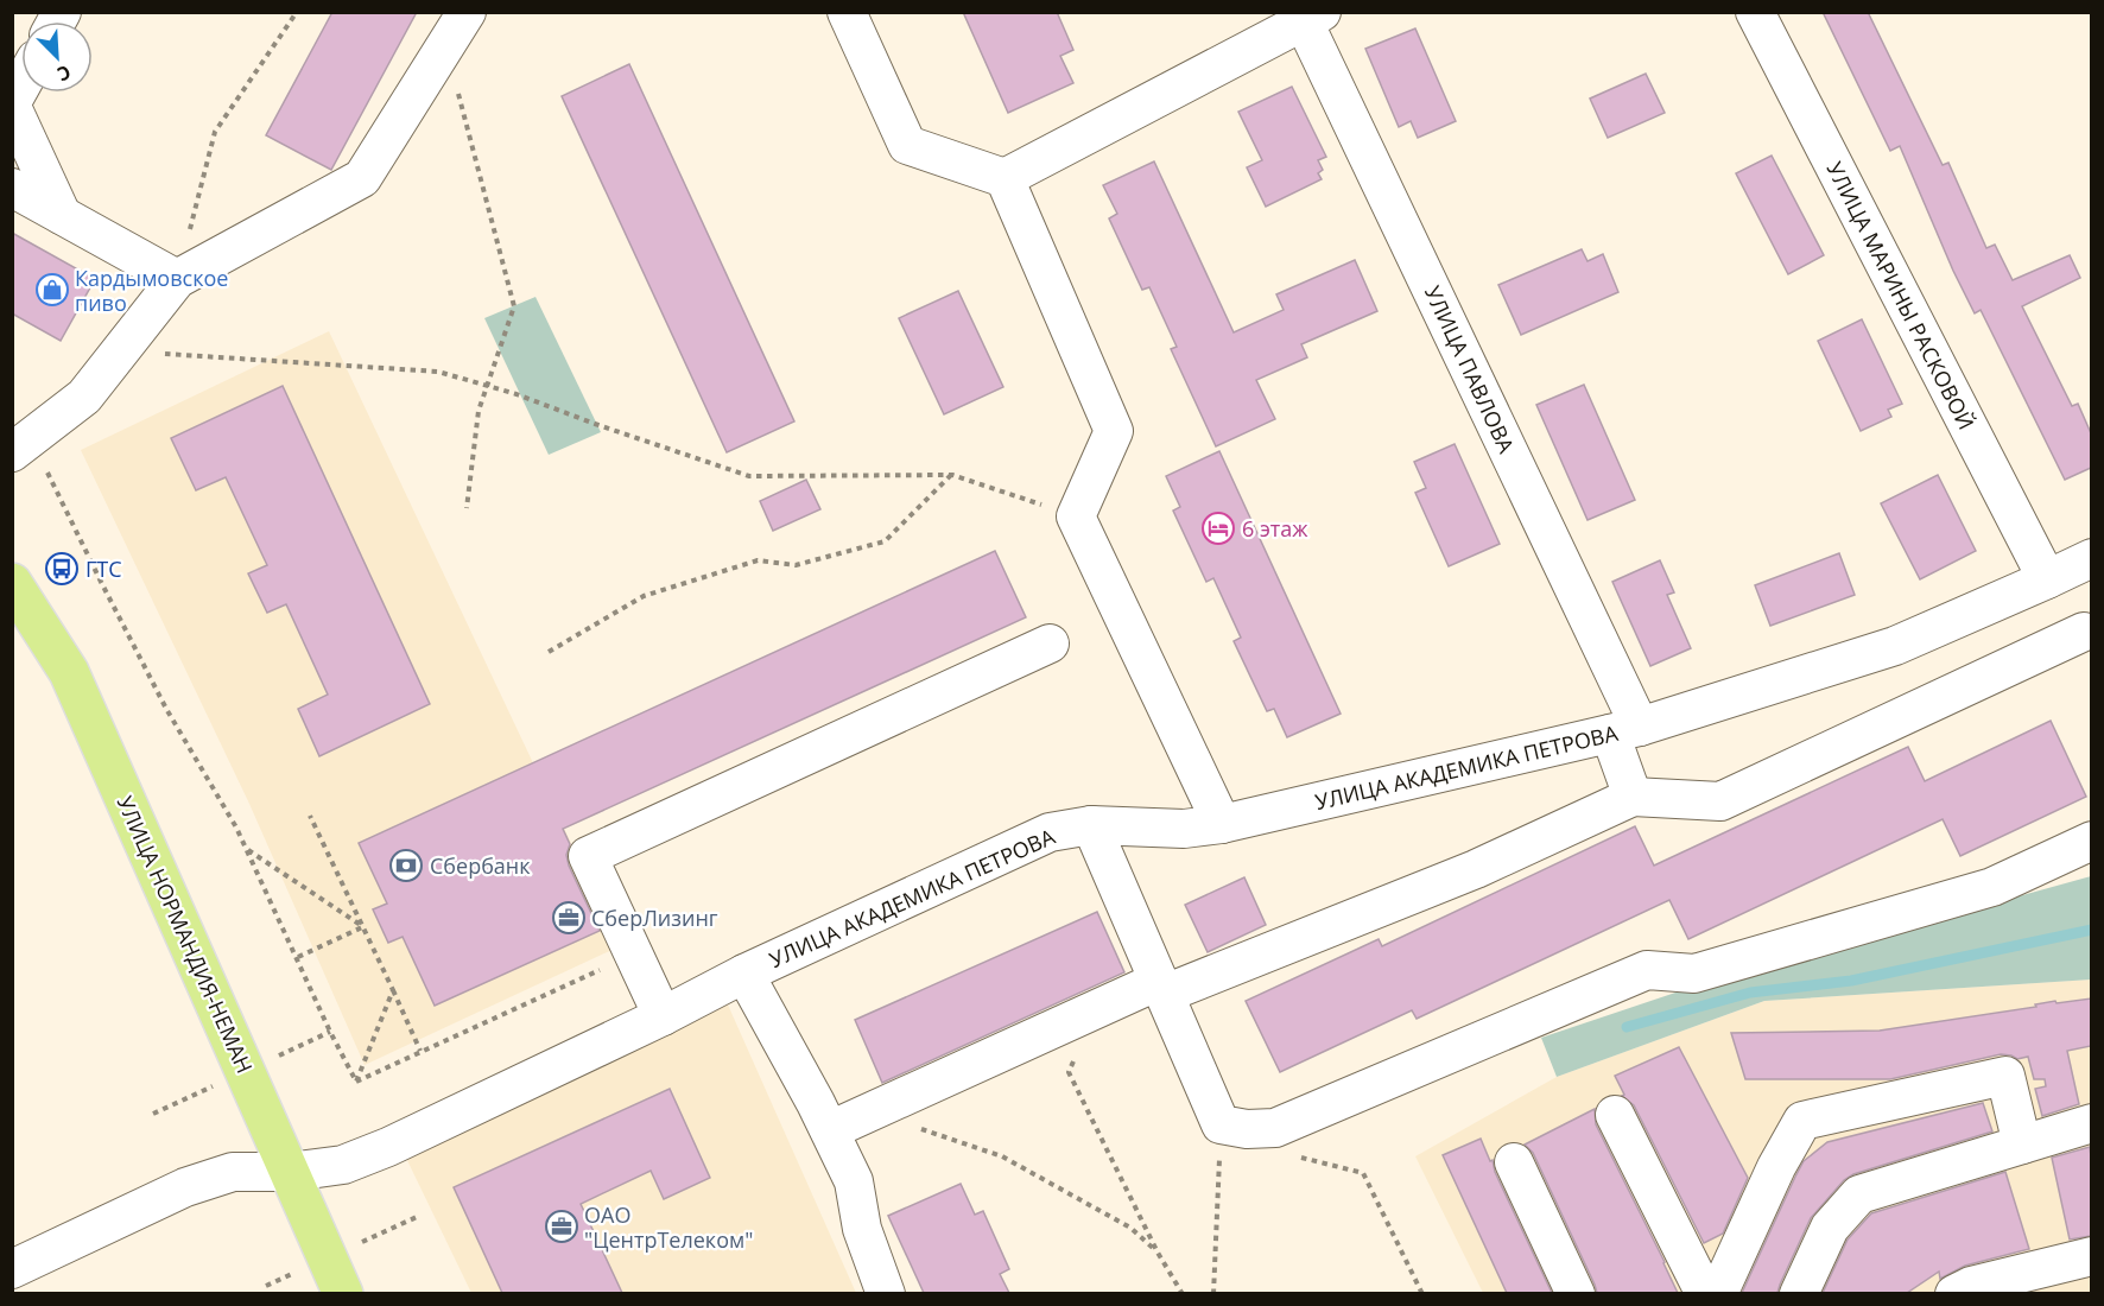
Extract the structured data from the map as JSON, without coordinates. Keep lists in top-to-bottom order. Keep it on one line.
{"streets":{"main road":["УЛИЦА НОРМАНДИЯ-НЕМАН"],"street":["УЛИЦА МАРИНЫ РАСКОВОЙ","УЛИЦА ПАВЛОВА","УЛИЦА АКАДЕМИКА ПЕТРОВА"]},"crossings":[["УЛИЦА МАРИНЫ РАСКОВОЙ","УЛИЦА АКАДЕМИКА ПЕТРОВА"],["УЛИЦА ПАВЛОВА","УЛИЦА АКАДЕМИКА ПЕТРОВА"],["УЛИЦА АКАДЕМИКА ПЕТРОВА","УЛИЦА НОРМАНДИЯ-НЕМАН"]],"places":{"shop":["Кардымовское пиво"],"hotel":["6 этаж"],"bus stop":["ГТС"],"bank":["Сбербанк"],"office":["СберЛизинг","ОАО \"ЦентрТелеком\""]},"north":"bottom right"}
